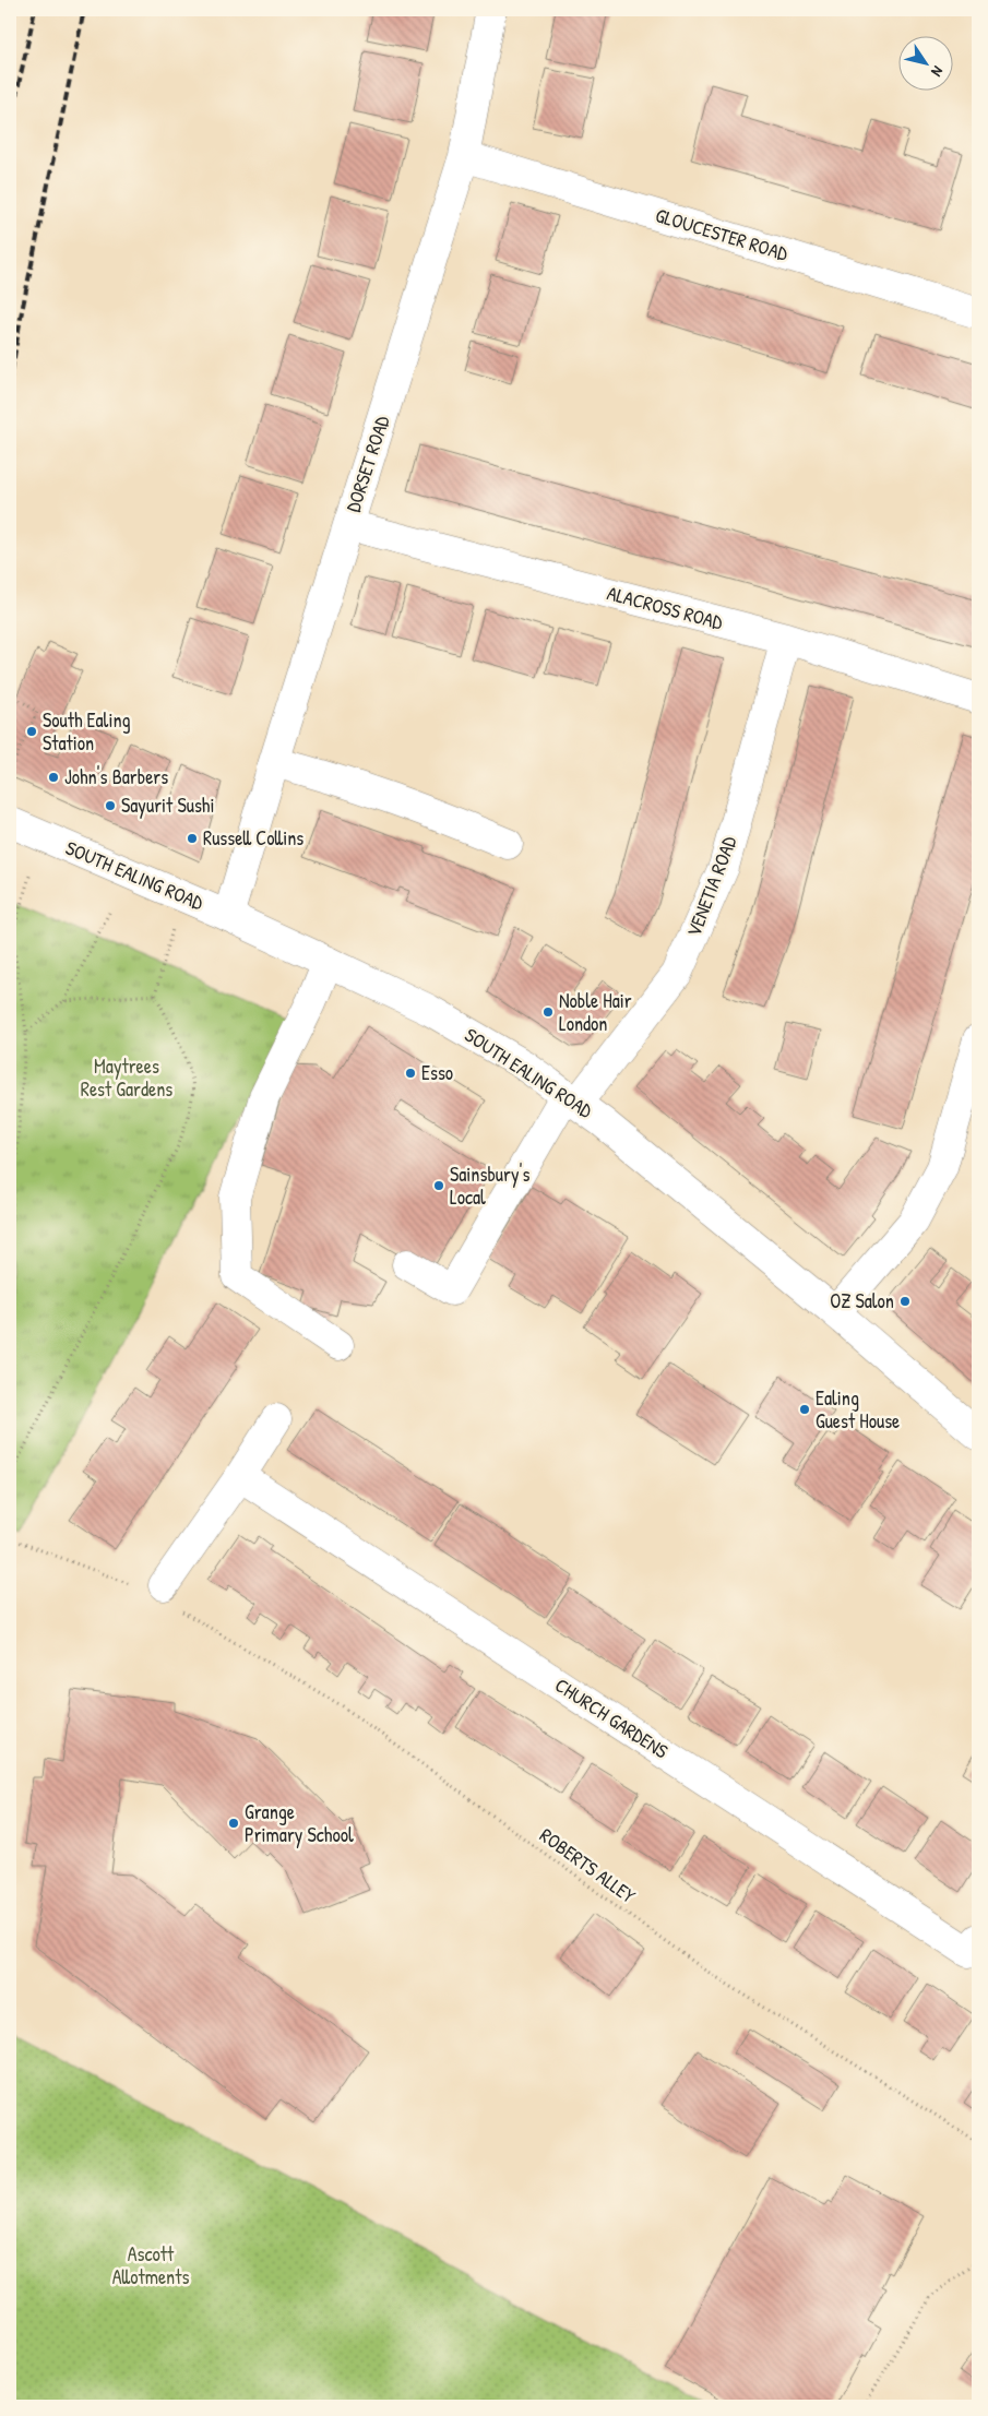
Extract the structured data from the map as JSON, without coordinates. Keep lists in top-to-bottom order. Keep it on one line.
{"streets":{"street":["GLOUCESTER ROAD","DORSET ROAD","ALACROSS ROAD","SOUTH EALING ROAD","VENETIA ROAD","CHURCH GARDENS"],"path":["ROBERTS ALLEY"]},"crossings":[["GLOUCESTER ROAD","DORSET ROAD"],["DORSET ROAD","ALACROSS ROAD"],["DORSET ROAD","SOUTH EALING ROAD"],["ALACROSS ROAD","VENETIA ROAD"],["SOUTH EALING ROAD","VENETIA ROAD"]],"parks":["Maytrees Rest Gardens","Ascott Allotments"],"places":["South Ealing Station","John's Barbers","Sayurit Sushi","Russell Collins","Noble Hair London","Esso","Sainsbury's Local","OZ Salon","Ealing Guest House","Grange Primary School"],"north":"bottom right"}
